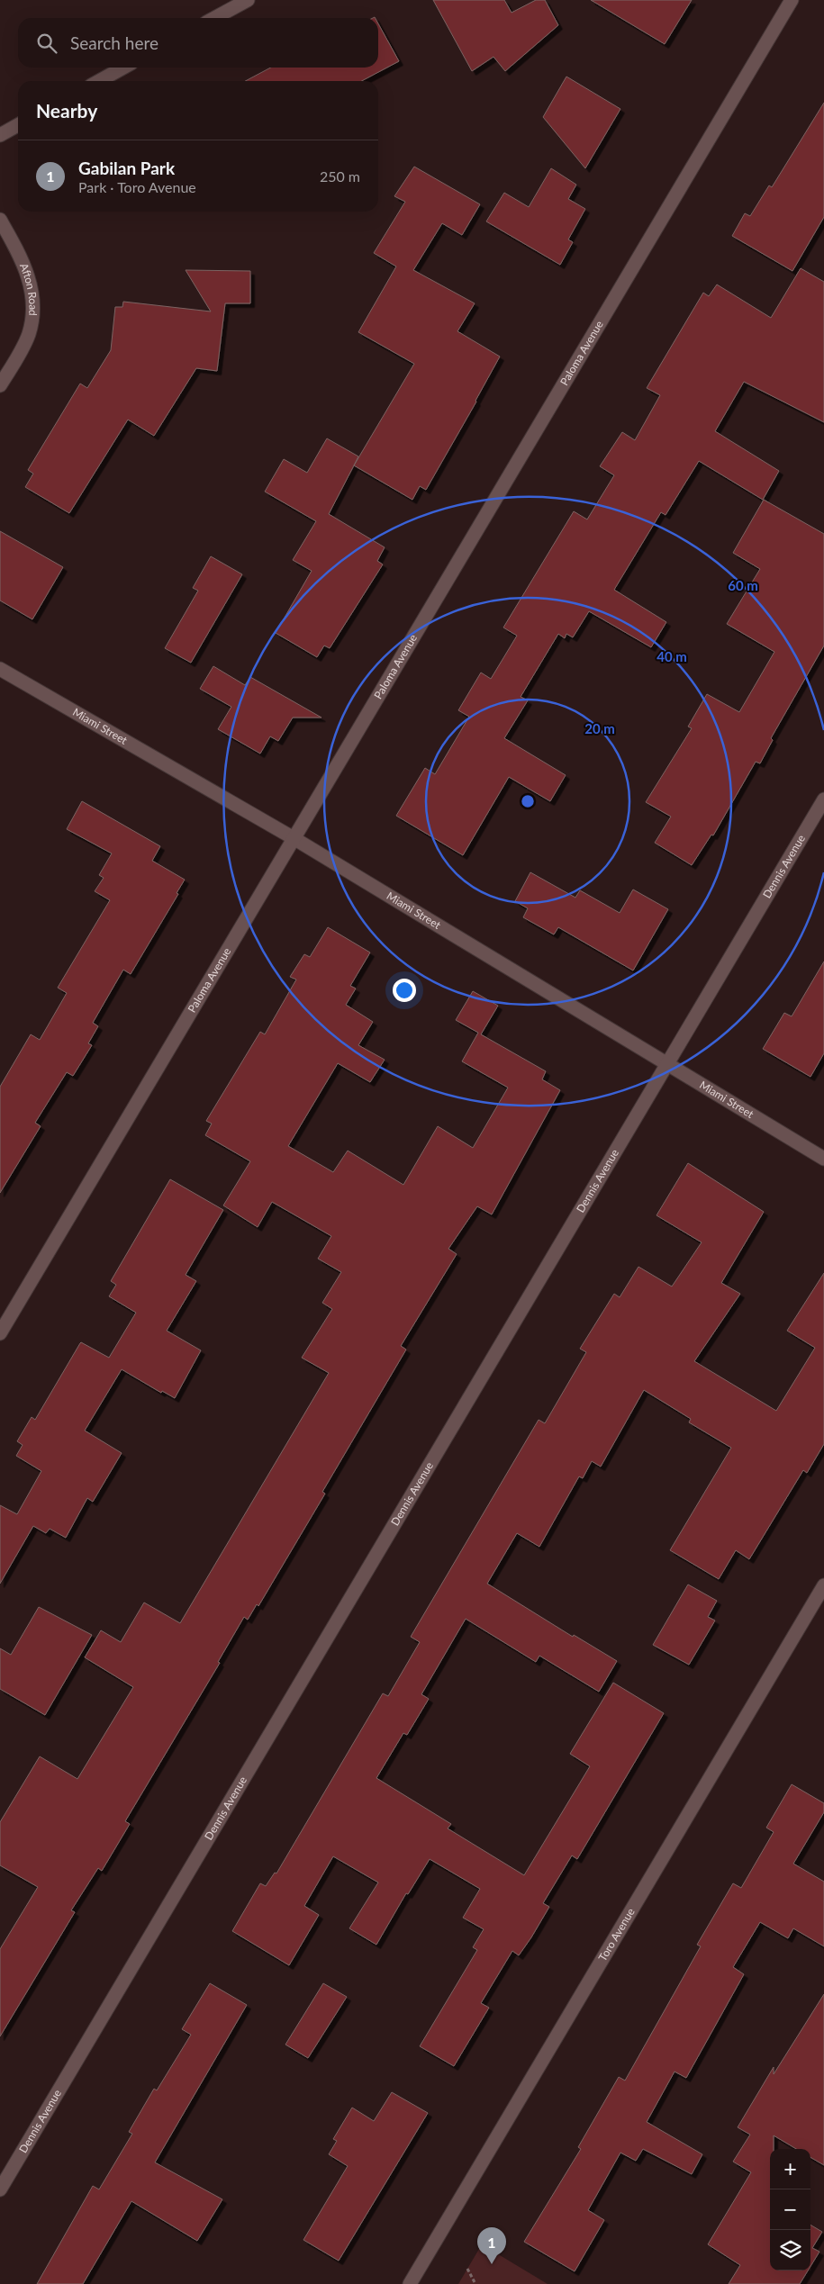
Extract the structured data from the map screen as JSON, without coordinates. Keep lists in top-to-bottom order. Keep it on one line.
{"streets":{"street":["Afton Road","Paloma Avenue","Miami Street","Dennis Avenue","Toro Avenue"]},"crossings":[["Paloma Avenue","Miami Street"],["Miami Street","Dennis Avenue"]],"page":{"search":"Search here","heading":"Nearby","list":[{"mark":"1","name":"Gabilan Park","note":"Park · Toro Avenue","value":"250 m"}],"map_buttons":["+","−"],"pins":"1"},"rings":["60 m","40 m","20 m"]}
